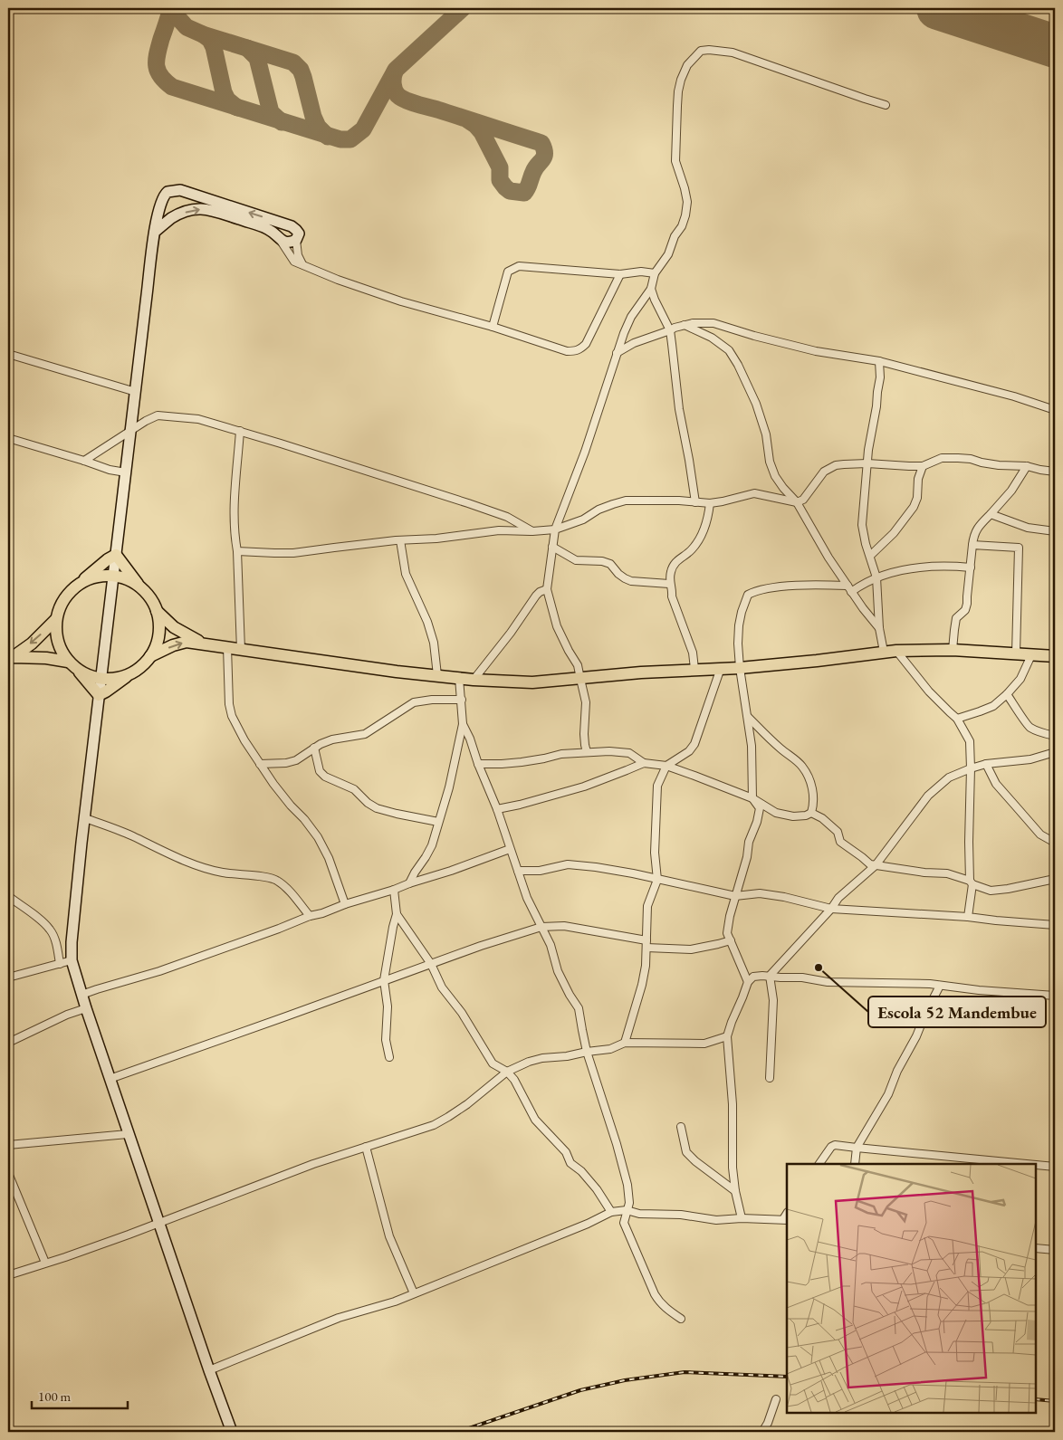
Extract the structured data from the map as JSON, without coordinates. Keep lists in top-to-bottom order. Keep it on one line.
{"places":["Escola 52 Mandembue"],"scale_bar":"100 m"}
